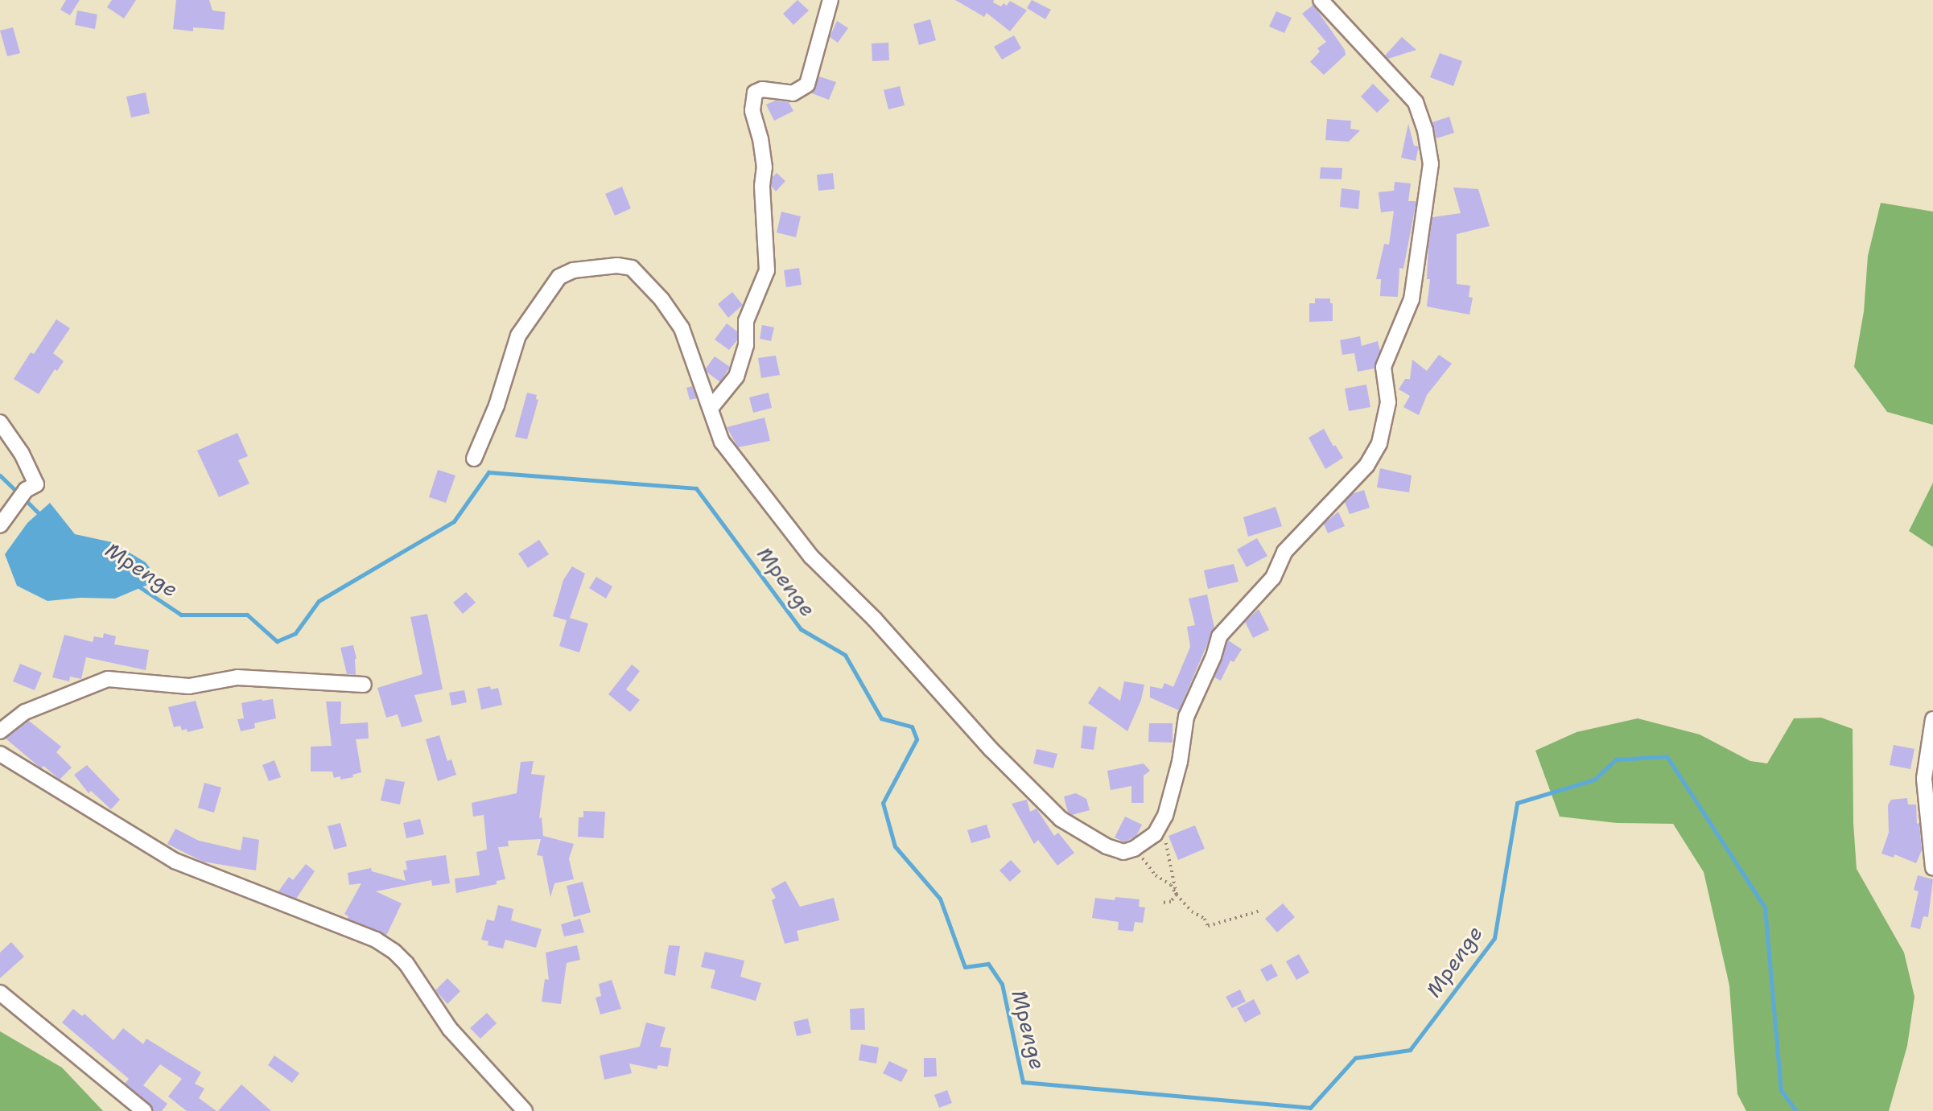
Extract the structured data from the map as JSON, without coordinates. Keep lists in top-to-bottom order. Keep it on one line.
{"water":["Mpenge"]}
